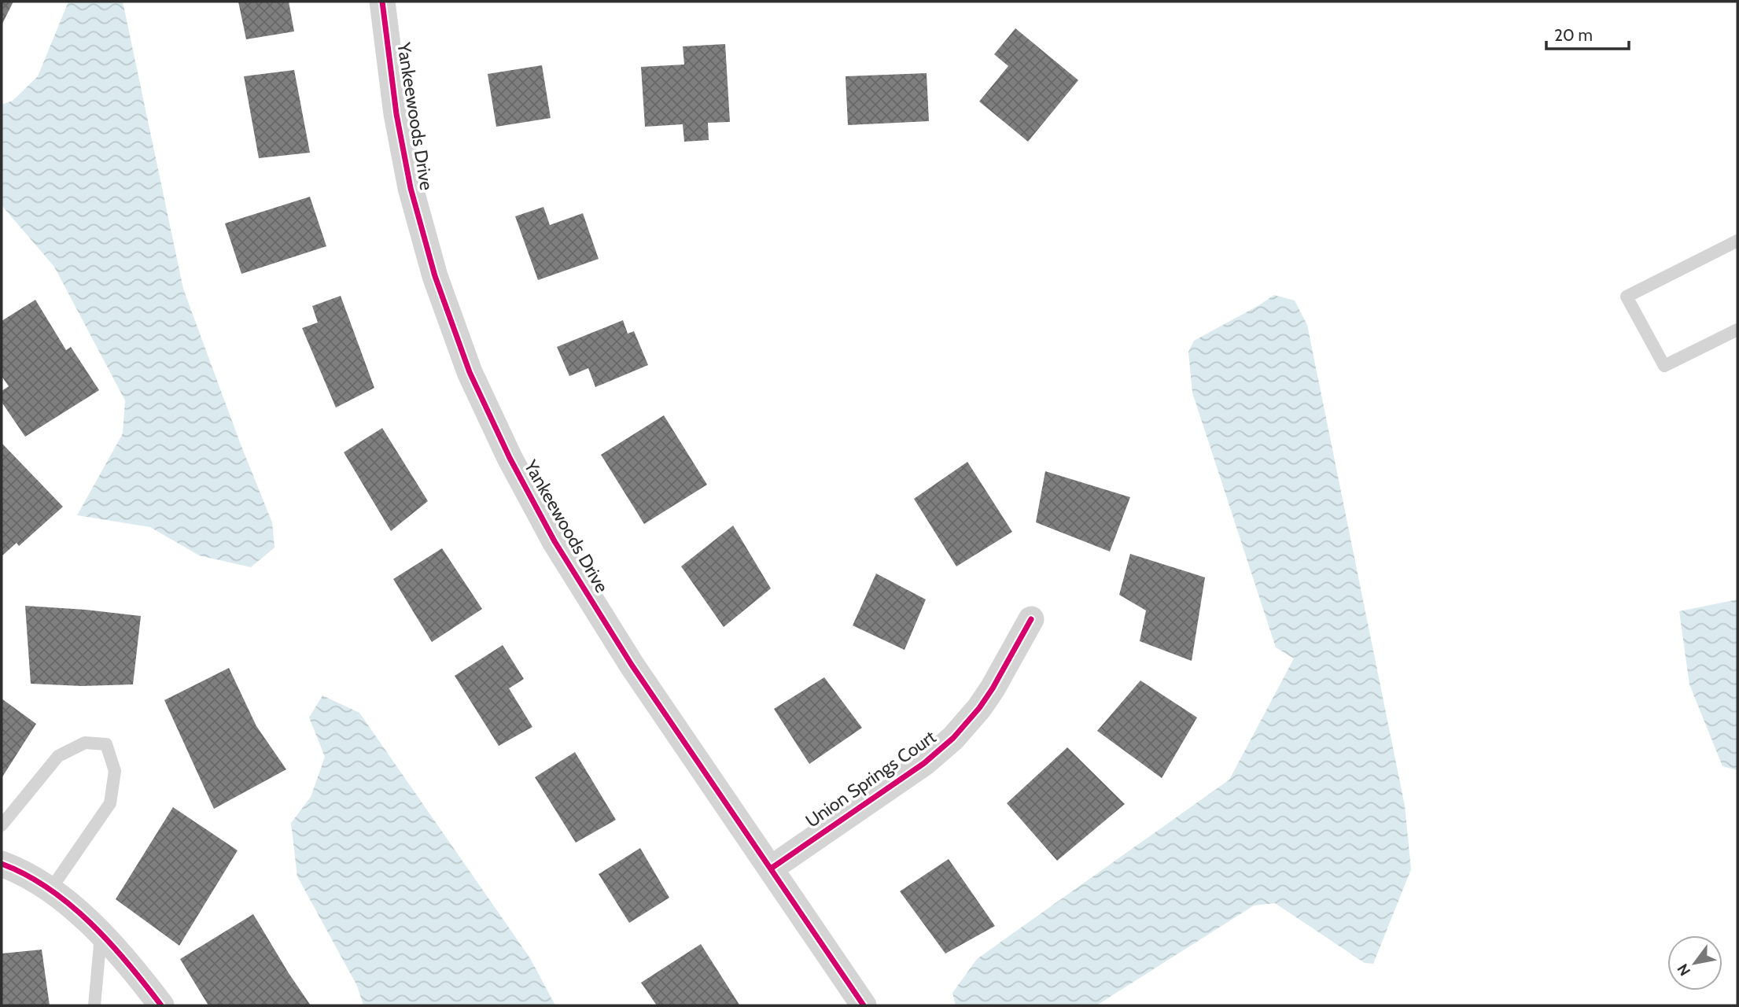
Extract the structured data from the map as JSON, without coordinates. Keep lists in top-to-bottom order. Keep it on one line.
{"streets":{"street":["Yankeewoods Drive","Union Springs Court"]},"crossings":[["Yankeewoods Drive","Union Springs Court"]],"scale_bar":"20 m","north":"bottom left"}
